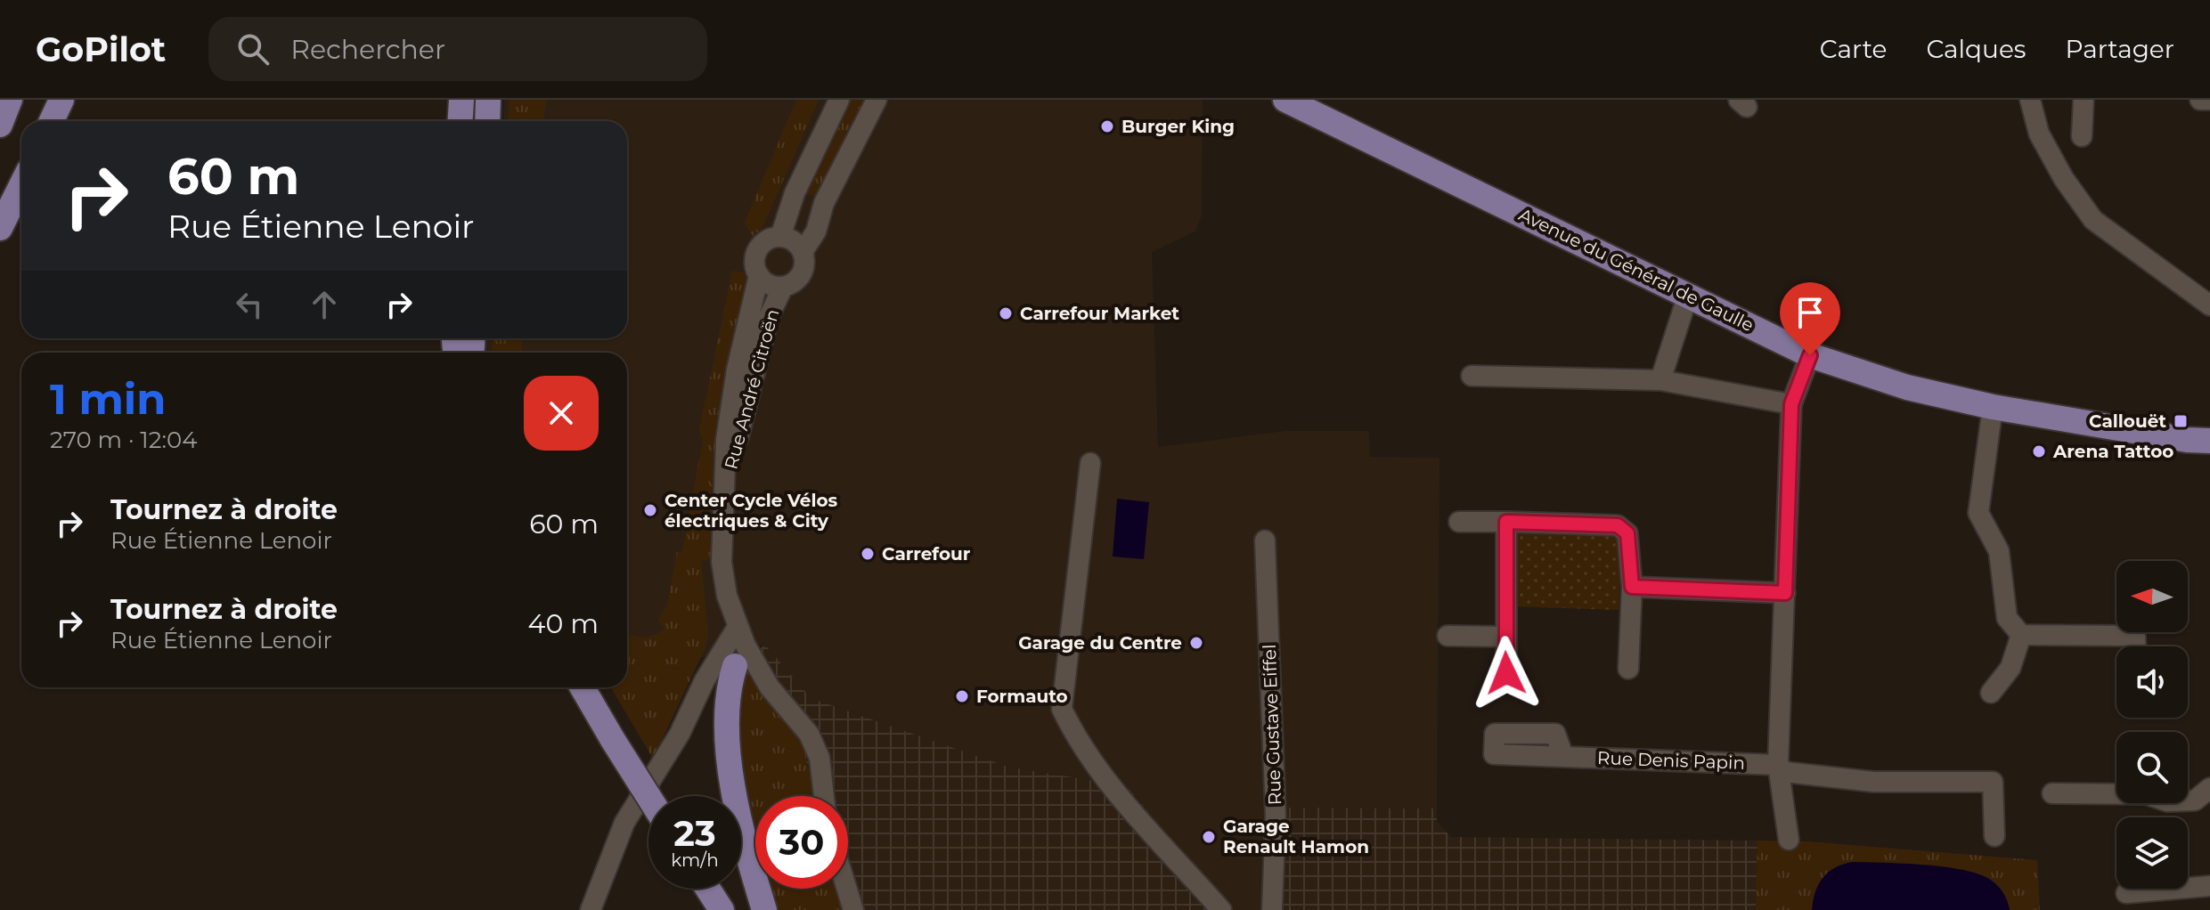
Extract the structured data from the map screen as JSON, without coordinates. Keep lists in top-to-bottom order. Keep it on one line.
{"streets":{"main road":["Avenue du Général de Gaulle"],"street":["Rue André Citroën","Rue Gustave Eiffel","Rue Denis Papin"]},"places":{"other":["Burger King","Carrefour Market","Arena Tattoo","Center Cycle Vélos électriques & City","Carrefour","Garage du Centre","Formauto","Garage Renault Hamon"],"transit":["Callouët"]},"north":"left","page":{"header":"GoPilot","search":"Rechercher","nav":["Carte","Calques","Partager"],"turn":["60 m","Rue Étienne Lenoir"],"heading":["1 min","270 m · 12:04"],"list":[{"name":"Tournez à droite","note":"Rue Étienne Lenoir","value":"60 m"},{"name":"Tournez à droite","note":"Rue Étienne Lenoir","value":"40 m"}],"speed":"23 km/h","limit":"30"}}
